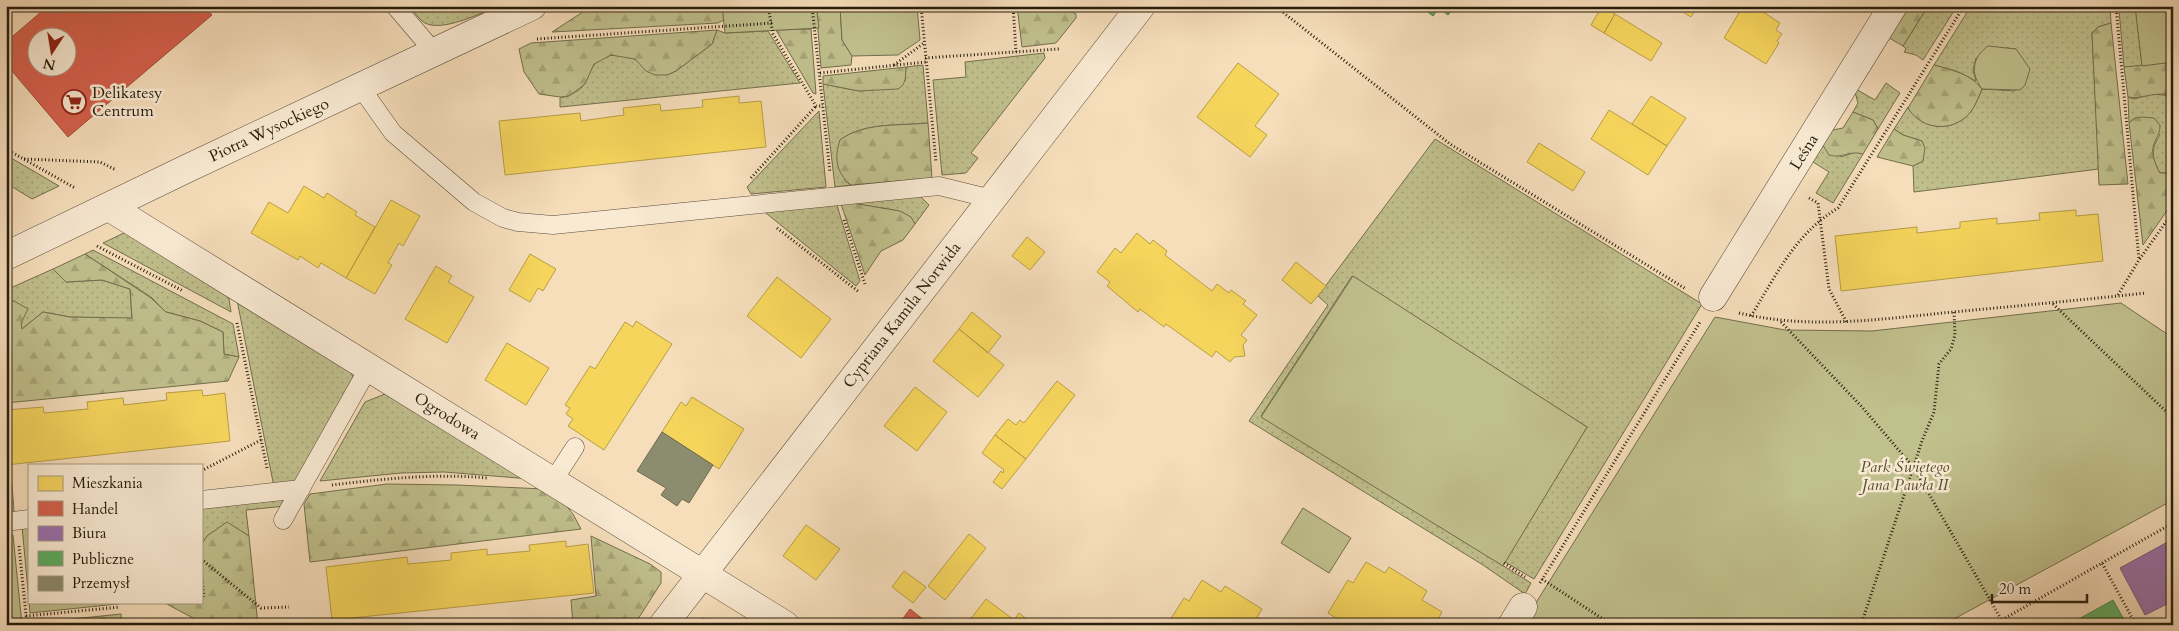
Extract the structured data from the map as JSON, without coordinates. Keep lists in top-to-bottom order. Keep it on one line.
{"streets":{"street":["Piotra Wysockiego","Leśna","Cypriana Kamila Norwida","Ogrodowa"]},"crossings":[["Piotra Wysockiego","Ogrodowa"],["Cypriana Kamila Norwida","Ogrodowa"]],"parks":["Park Świętego Jana Pawła II"],"places":{"supermarket":["Delikatesy Centrum"]},"legend":["Mieszkania","Handel","Biura","Publiczne","Przemysł"],"scale_bar":"20 m","north":"bottom"}
